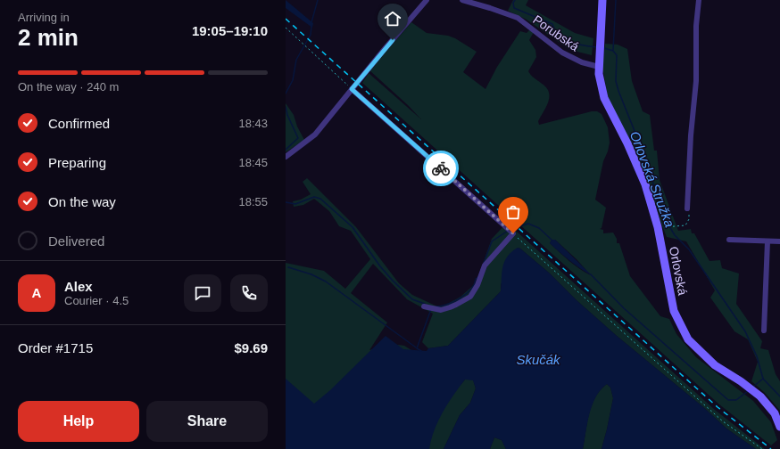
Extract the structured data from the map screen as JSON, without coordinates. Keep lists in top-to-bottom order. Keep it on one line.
{"streets":{"main road":["Orlovská"],"street":["Porubská"]},"crossings":[["Porubská","Orlovská"]],"water":["Orlovská Stružka","Skučák"],"page":{"heading":["2 min","Arriving in","19:05–19:10"],"panel":["Alex","Courier · 4.5","Order #1715","$9.69"],"bar":"On the way · 240 m","list":[["Confirmed","18:43"],["Preparing","18:45"],["On the way","18:55"],"Delivered"],"round":"A","buttons":["Help","Share"]}}
